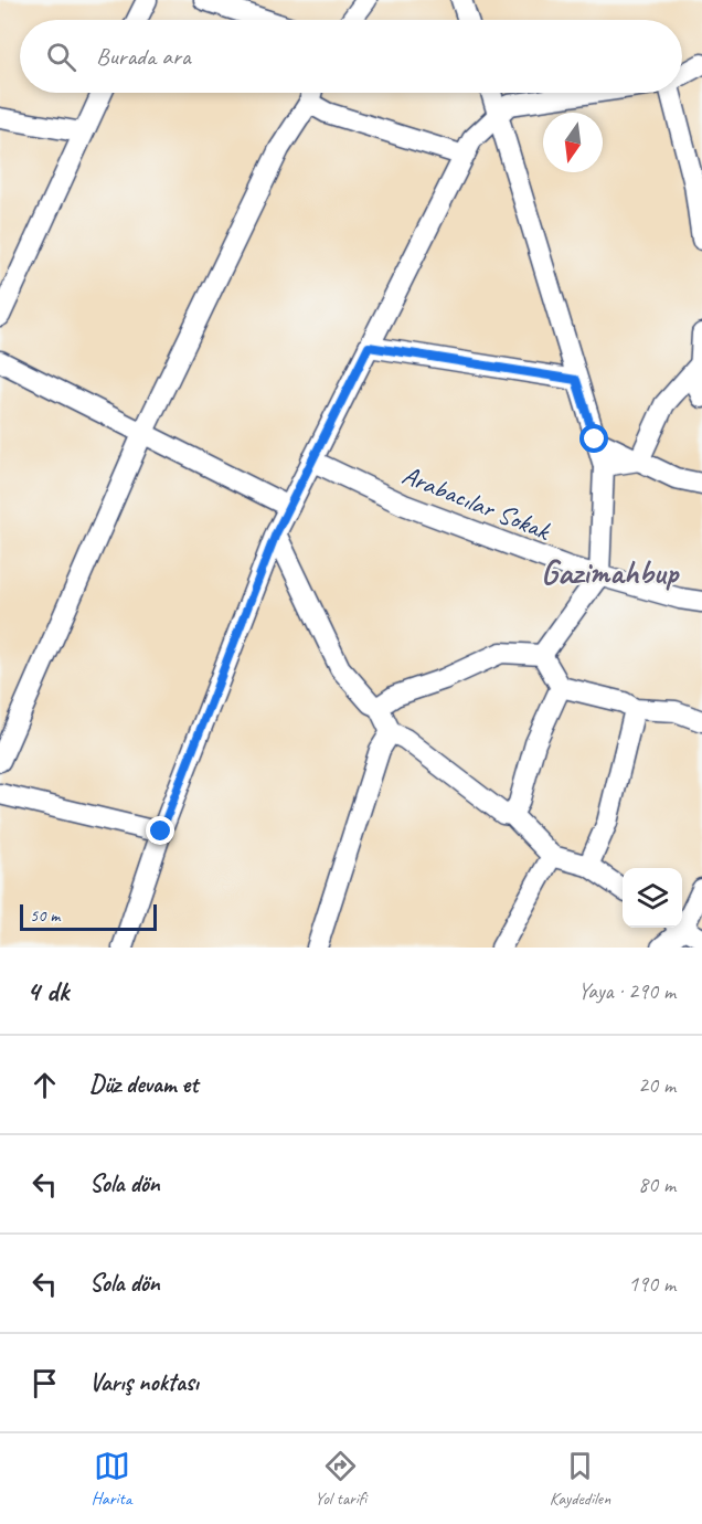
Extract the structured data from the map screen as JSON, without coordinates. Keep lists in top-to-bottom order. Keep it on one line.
{"streets":{"street":["Arabacılar Sokak"]},"districts":["Gazimahbup"],"scale_bar":"50 m","north":"bottom","page":{"search":"Burada ara","scale":"50 m","heading":["4 dk","Yaya · 290 m"],"list":[["Düz devam et","20 m"],["Sola dön","80 m"],["Sola dön","190 m"],"Varış noktası"],"nav":["Harita","Yol tarifi","Kaydedilen"]}}
